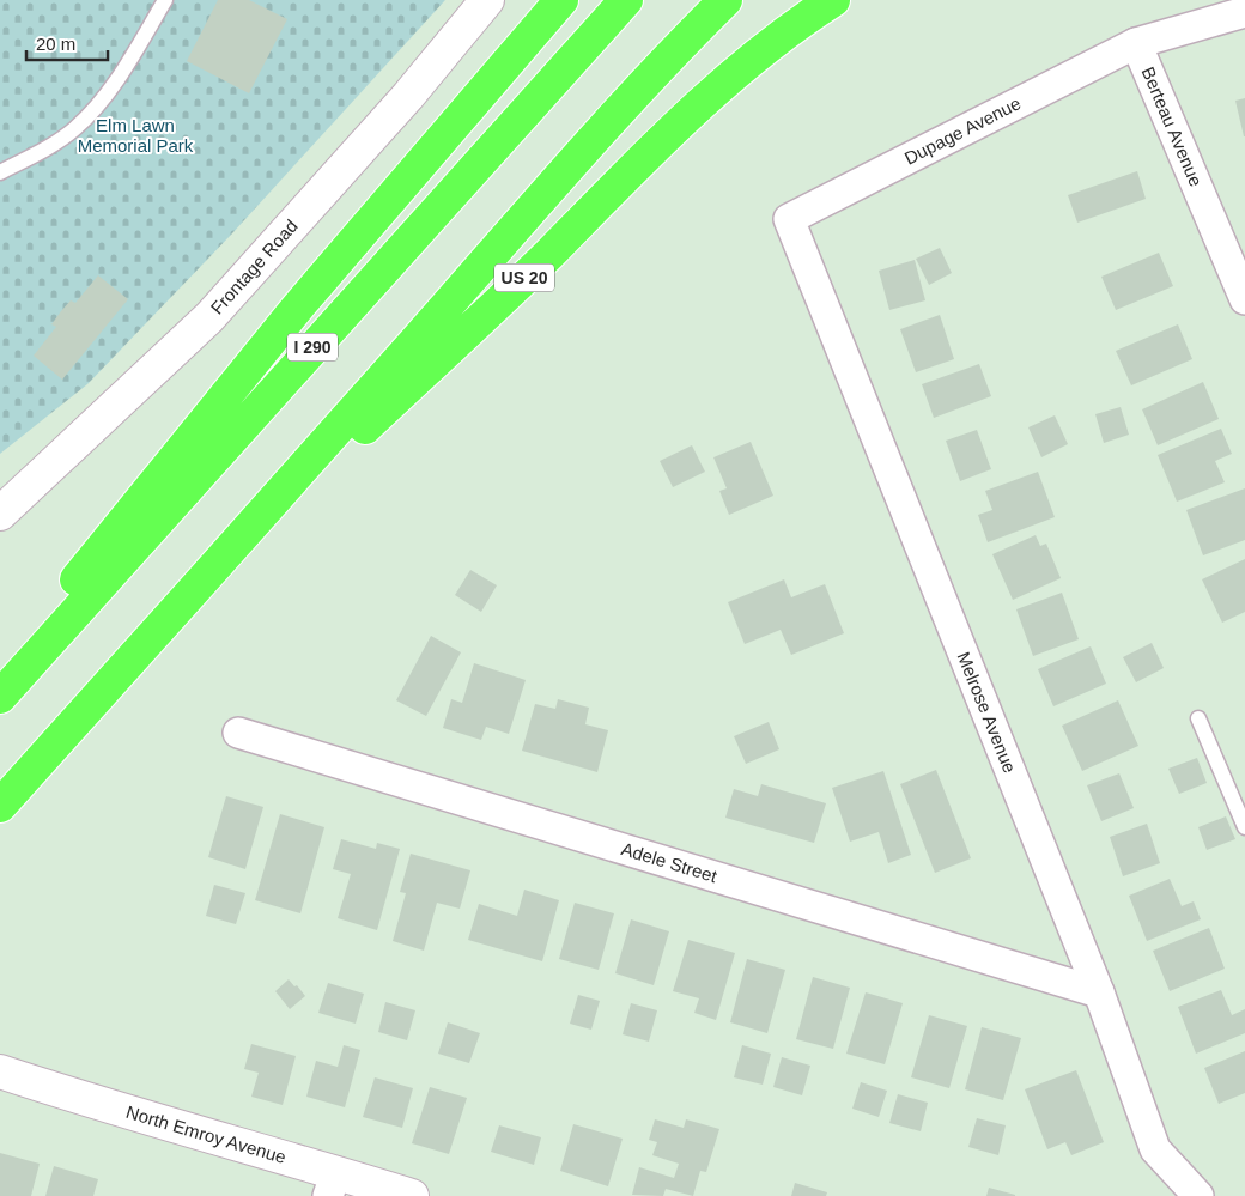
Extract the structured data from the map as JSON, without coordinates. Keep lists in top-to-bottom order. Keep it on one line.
{"streets":{"highway":["US 20","I 290"],"street":["Berteau Avenue","Dupage Avenue","Frontage Road","Melrose Avenue","Adele Street","North Emroy Avenue"]},"crossings":[["Berteau Avenue","Dupage Avenue"],["Dupage Avenue","Melrose Avenue"],["Melrose Avenue","Adele Street"]],"parks":["Elm Lawn Memorial Park"],"scale_bar":"20 m"}
